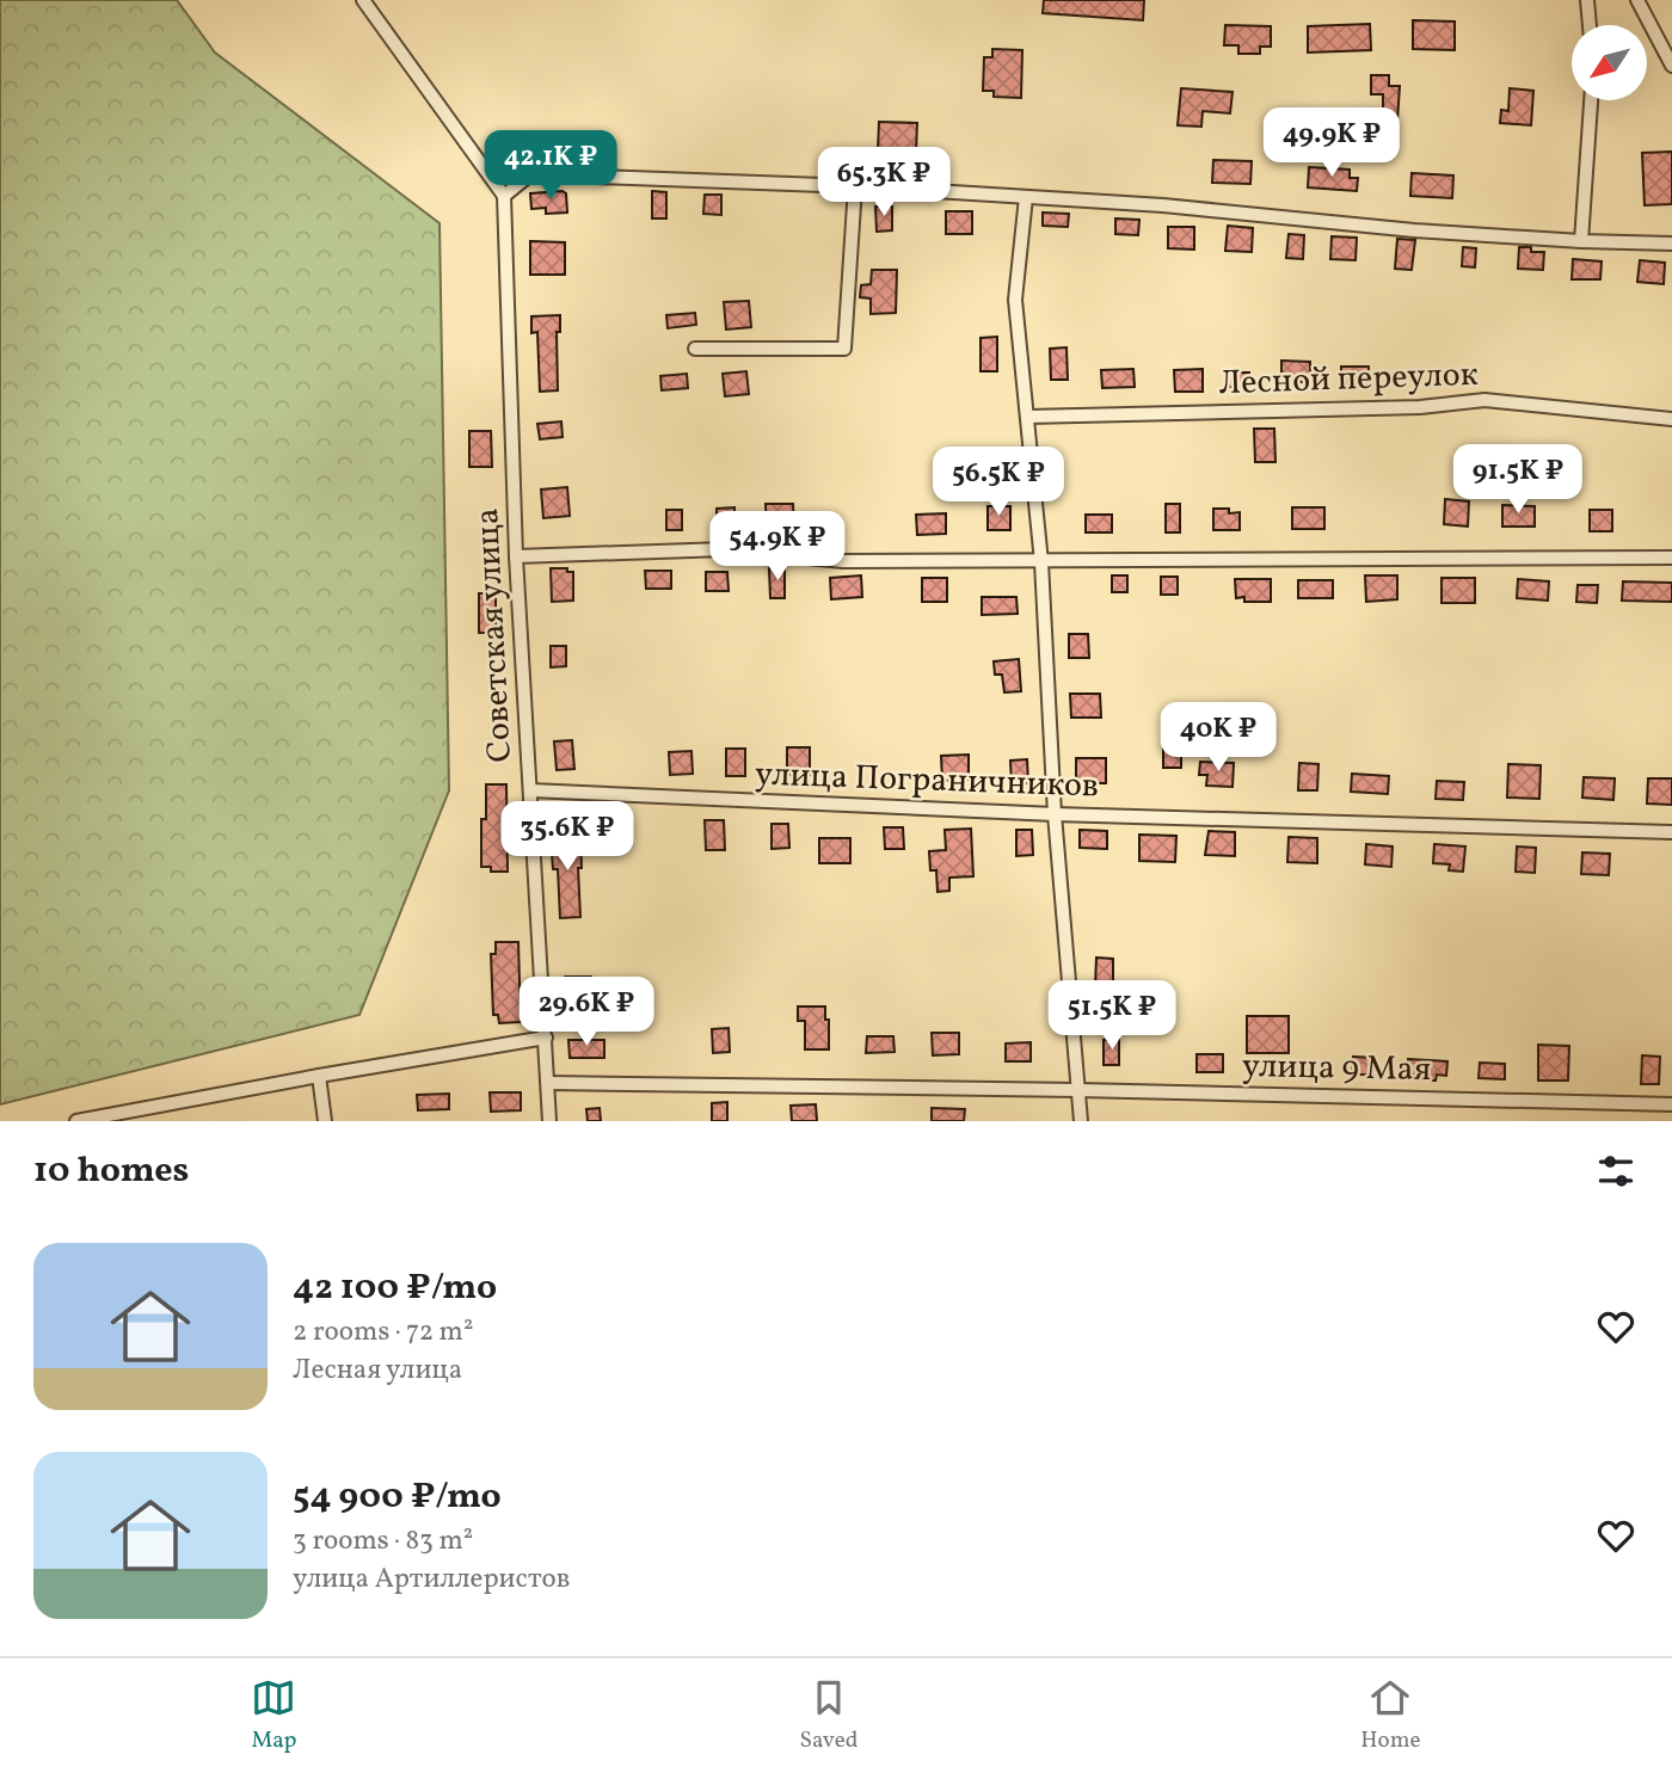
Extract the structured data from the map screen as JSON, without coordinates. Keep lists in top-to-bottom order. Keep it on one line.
{"streets":{"street":["Лесной переулок","Советская улица","улица Пограничников","улица 9 Мая"]},"crossings":[["Советская улица","улица Пограничников"],["Советская улица","улица 9 Мая"]],"north":"bottom left","page":{"price":["49.9K ₽","42.1K ₽","65.3K ₽","91.5K ₽","56.5K ₽","54.9K ₽","40K ₽","35.6K ₽","29.6K ₽","51.5K ₽"],"heading":"10 homes","list":[{"name":"42 100 ₽/mo","note":"2 rooms · 72 m² · Лесная улица"},{"name":"54 900 ₽/mo","note":"3 rooms · 83 m² · улица Артиллеристов"}],"tabs":["Map","Saved","Home"]}}
